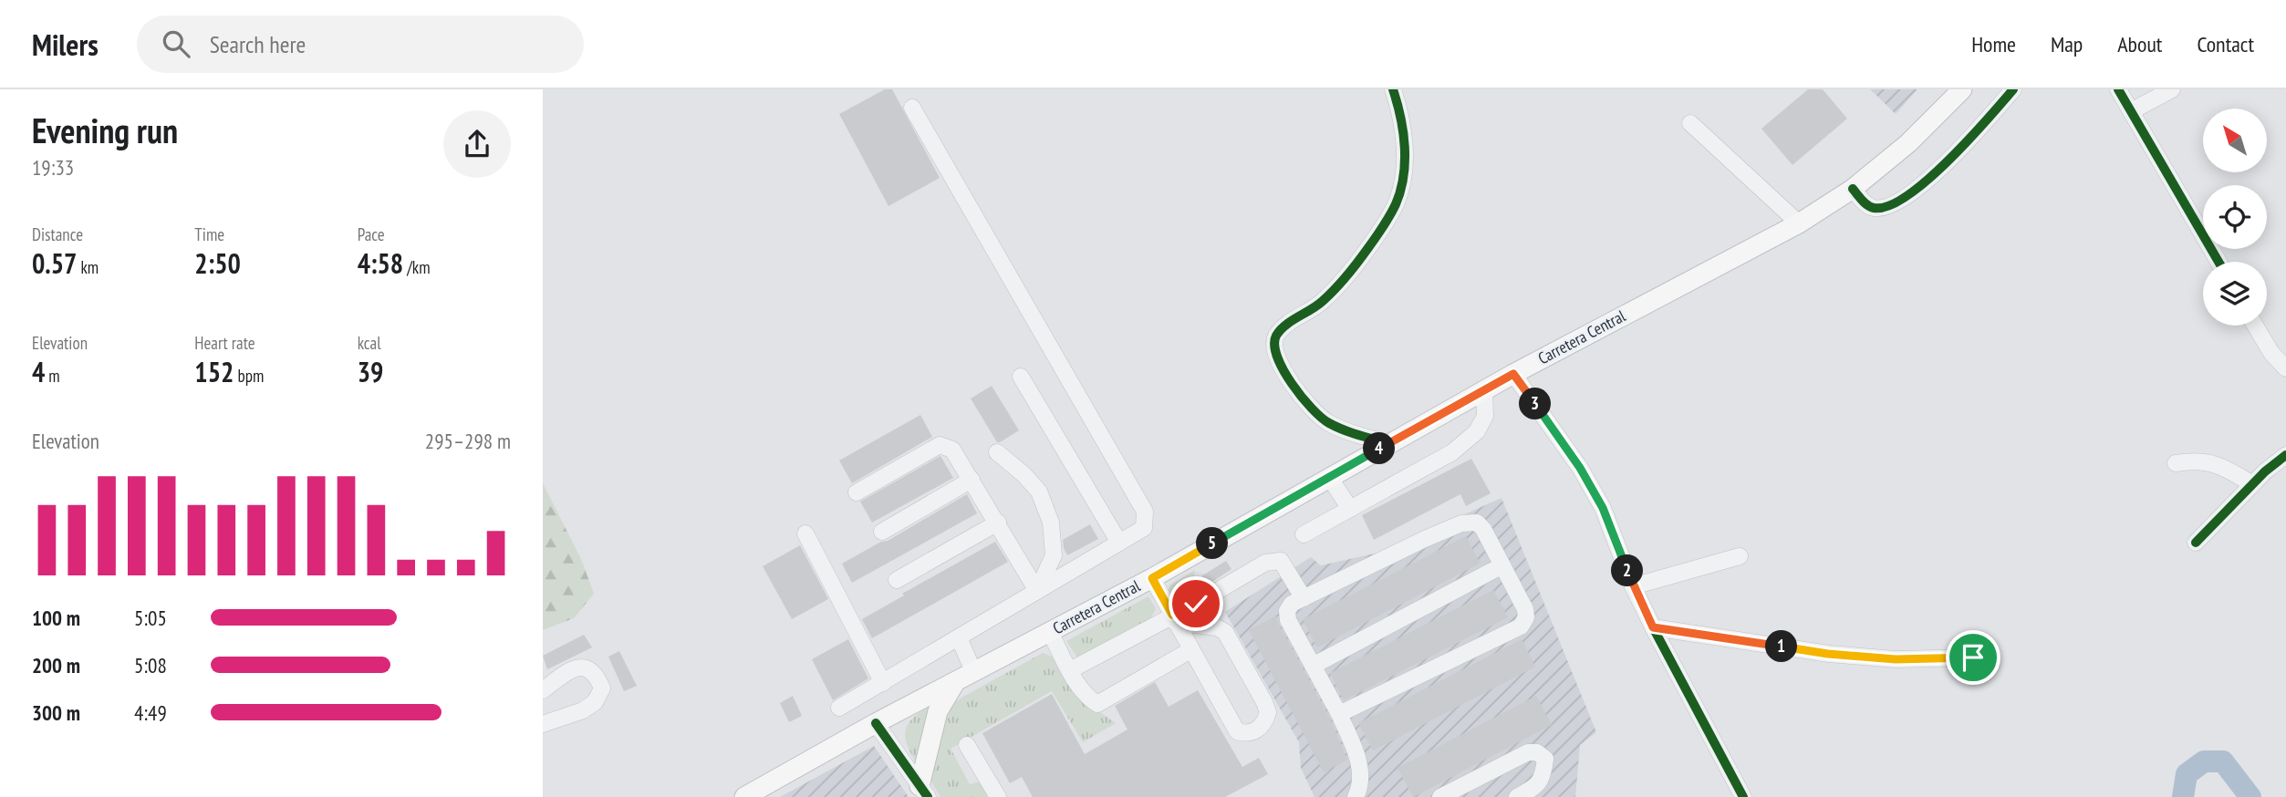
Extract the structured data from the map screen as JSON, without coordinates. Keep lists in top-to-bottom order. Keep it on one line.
{"streets":{"main road":["Carretera Central"]},"north":"top left","page":{"header":"Milers","search":"Search here","nav":["Home","Map","About","Contact"],"heading":["Evening run","19:33"],"stats":[["Distance","0.57 km"],["Time","2:50"],["Pace","4:58 /km"],["Elevation","4 m"],["Heart rate","152 bpm"],["kcal","39"]],"pins":["3","4","5","2","1"],"chart":["Elevation","295–298 m"],"list":[{"name":"100 m","note":"5:05"},{"name":"200 m","note":"5:08"},{"name":"300 m","note":"4:49"}]}}
